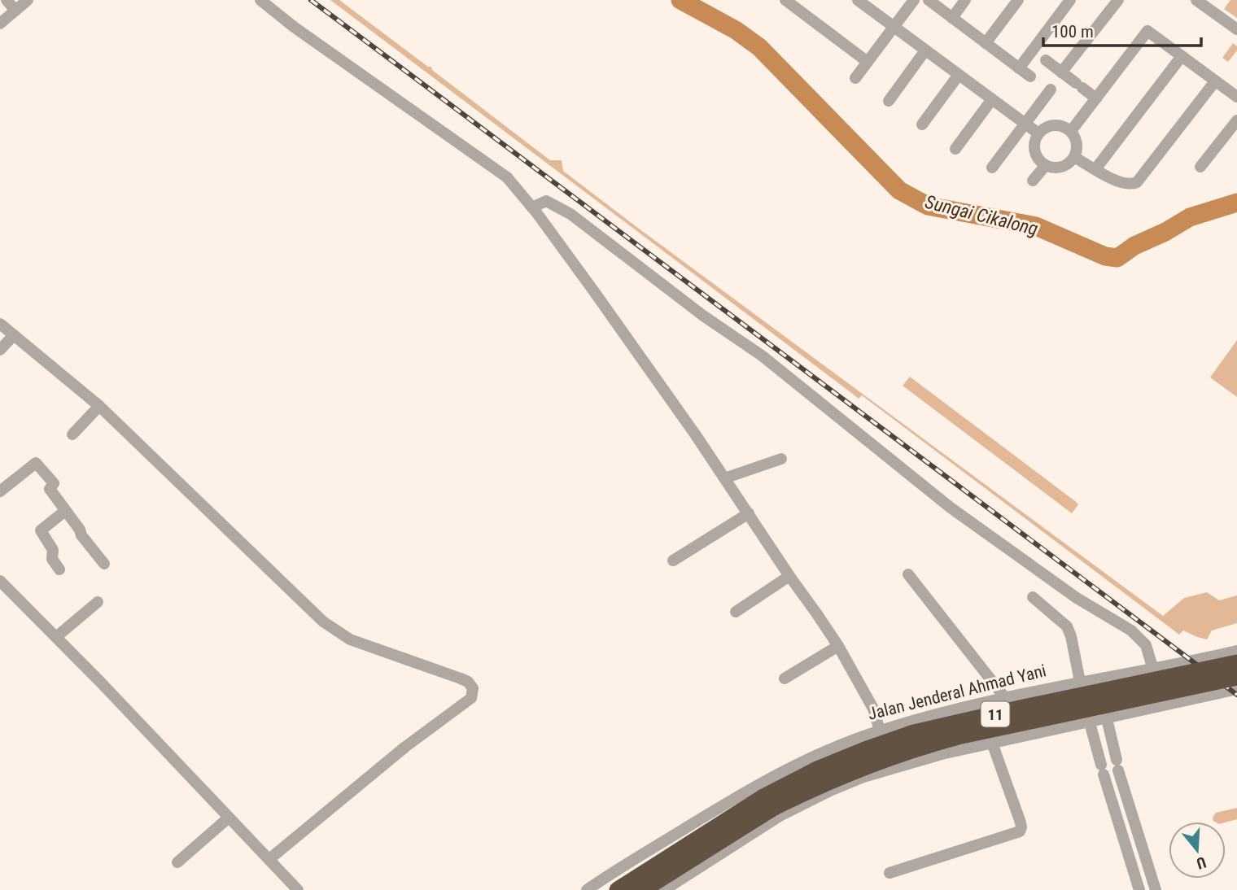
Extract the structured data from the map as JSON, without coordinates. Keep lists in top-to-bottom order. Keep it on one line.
{"streets":{"highway":["Jalan Jenderal Ahmad Yani","11"]},"water":["Sungai Cikalong"],"scale_bar":"100 m","north":"bottom"}
